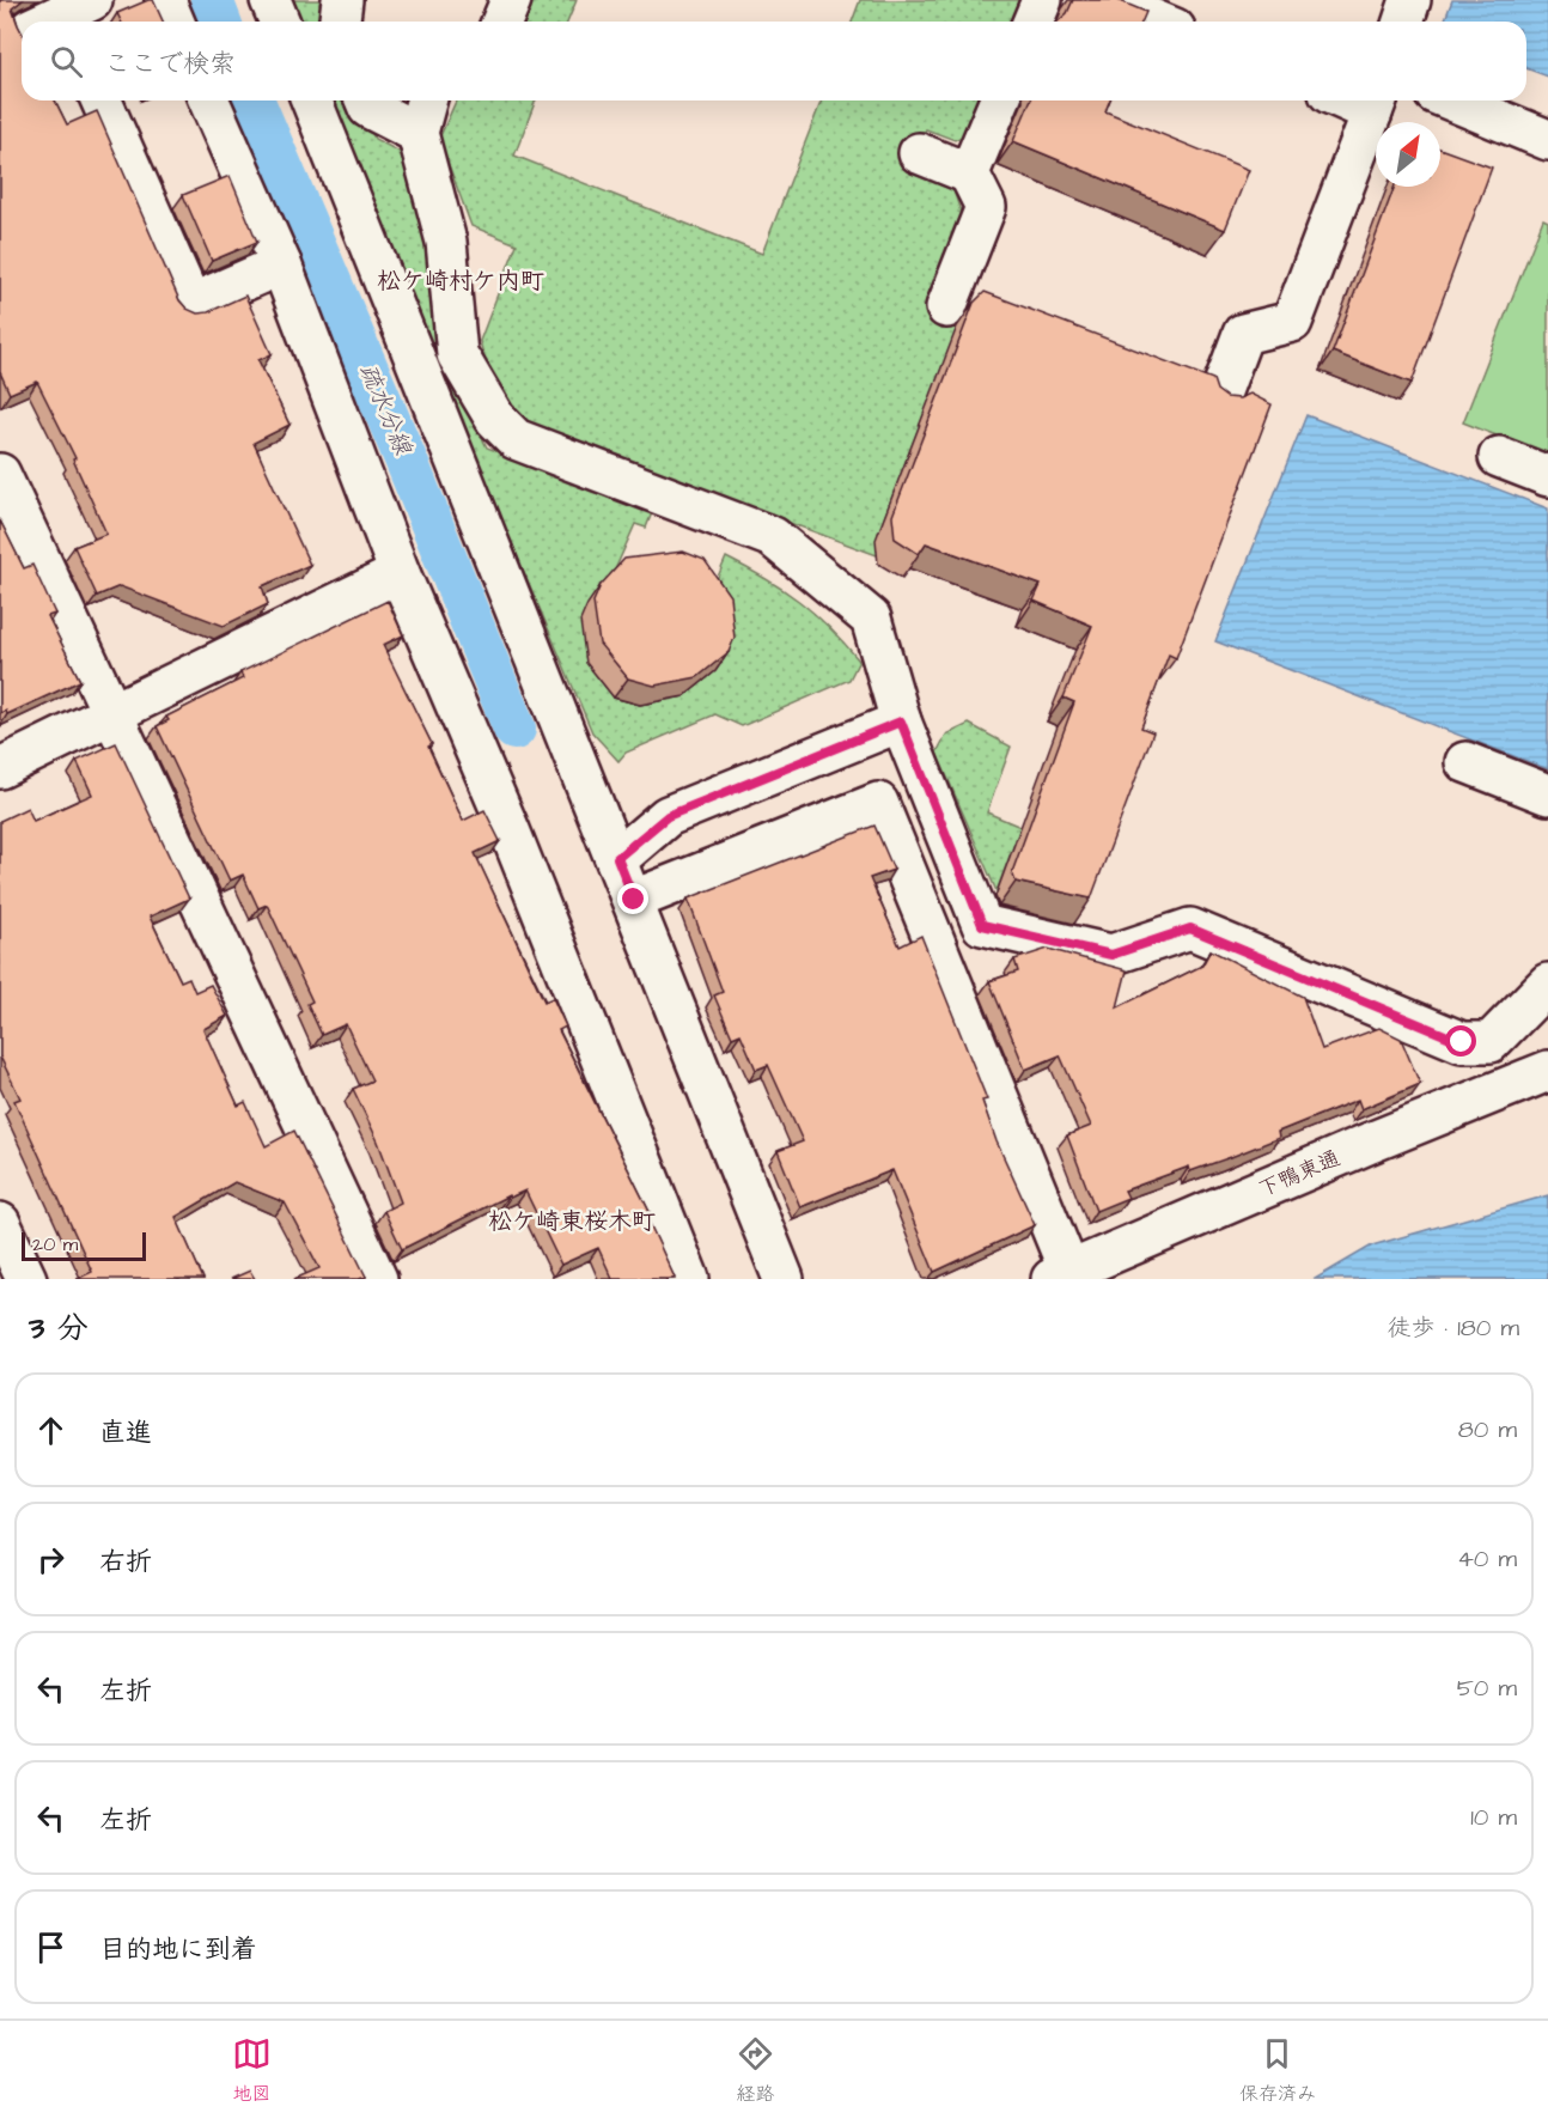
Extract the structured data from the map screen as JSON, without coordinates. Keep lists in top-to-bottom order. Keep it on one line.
{"streets":{"street":["下鴨東通"]},"districts":["松ケ崎村ケ内町","松ケ崎東桜木町"],"water":["疏水分線"],"scale_bar":"20 m","north":"top right","page":{"search":"ここで検索","scale":"20 m","heading":["3 分","徒歩 · 180 m"],"list":[["直進","80 m"],["右折","40 m"],["左折","50 m"],["左折","10 m"],"目的地に到着"],"nav":["地図","経路","保存済み"]}}
